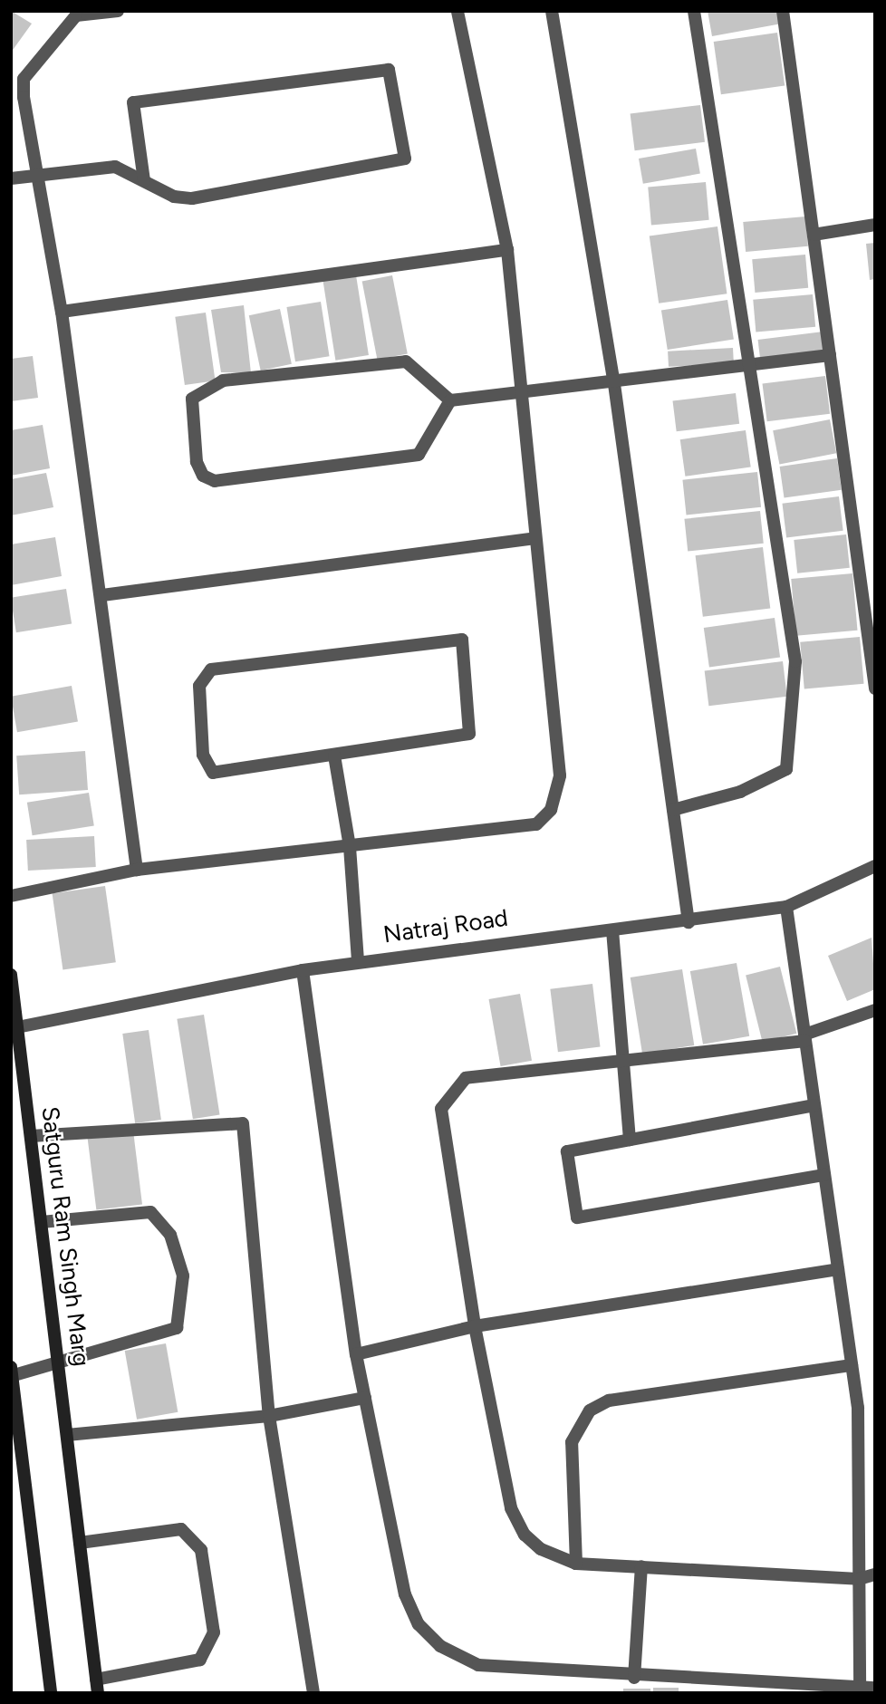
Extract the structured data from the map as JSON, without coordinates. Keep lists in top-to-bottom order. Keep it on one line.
{"streets":{"main road":["Satguru Ram Singh Marg"],"street":["Natraj Road"]},"crossings":[["Natraj Road","Satguru Ram Singh Marg"]]}
